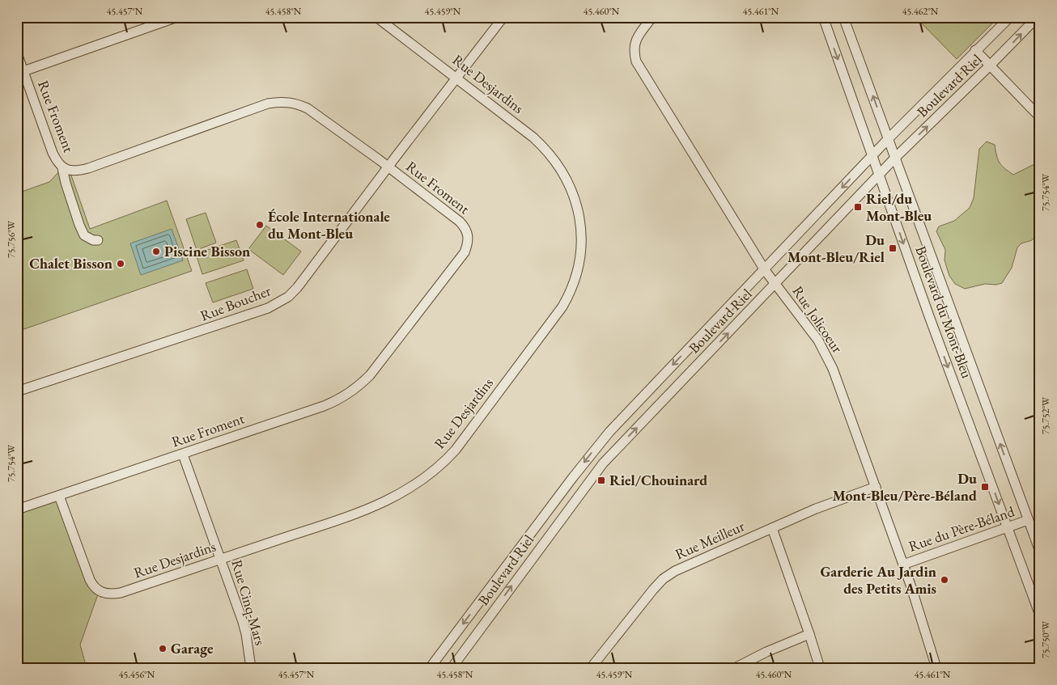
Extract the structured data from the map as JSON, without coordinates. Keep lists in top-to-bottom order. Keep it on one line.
{"streets":{"street":["Rue Desjardins","Boulevard Riel","Rue Froment","Rue Boucher","Boulevard du Mont-Bleu","Rue Jolicoeur","Rue du Père-Béland","Rue Meilleur","Rue Cinq-Mars"]},"crossings":[["Rue Desjardins","Rue Froment"],["Rue Desjardins","Rue Boucher"],["Rue Desjardins","Rue Cinq-Mars"],["Boulevard Riel","Boulevard du Mont-Bleu"],["Boulevard Riel","Rue Jolicoeur"],["Rue Froment","Rue Boucher"],["Rue Froment","Rue Cinq-Mars"],["Boulevard du Mont-Bleu","Rue du Père-Béland"],["Rue Jolicoeur","Rue du Père-Béland"],["Rue Jolicoeur","Rue Meilleur"]],"places":{"transit":["Riel/du Mont-Bleu","Du Mont-Bleu/Riel","Riel/Chouinard","Du Mont-Bleu/Père-Béland"],"other":["École Internationale du Mont-Bleu","Piscine Bisson","Chalet Bisson","Garderie Au Jardin des Petits Amis","Garage"]},"coordinates":["45.457°N","45.458°N","45.459°N","45.460°N","45.461°N","45.462°N","75.754°W","75.756°W","75.752°W","75.750°W","45.456°N"]}
